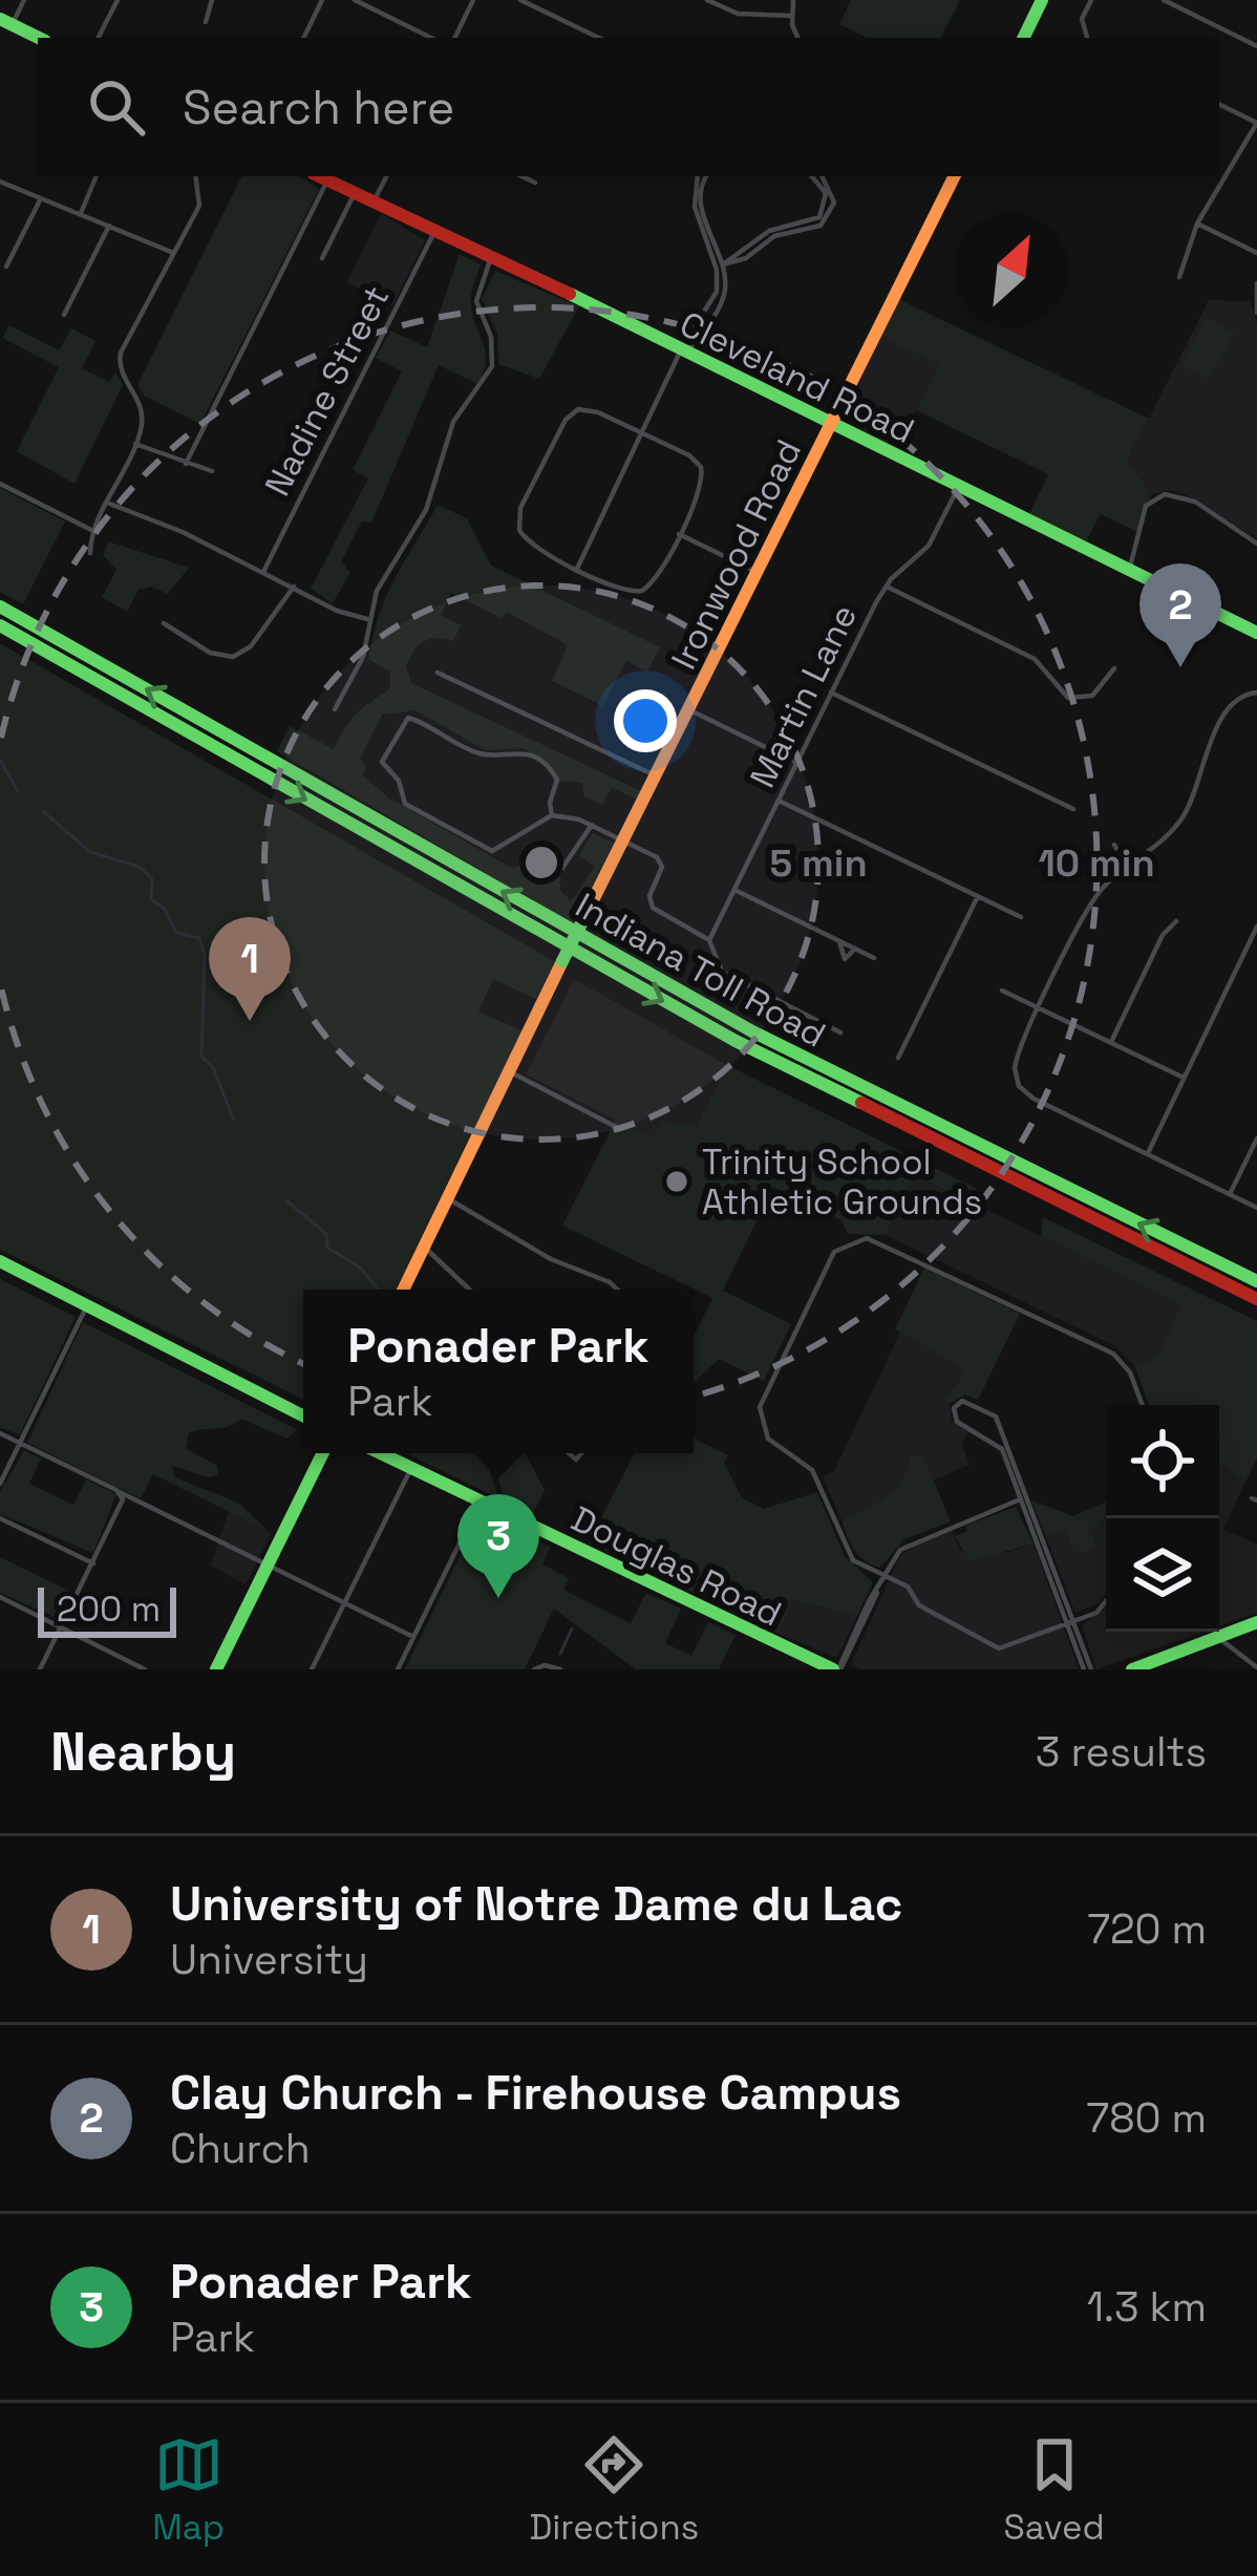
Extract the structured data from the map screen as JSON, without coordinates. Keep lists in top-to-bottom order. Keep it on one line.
{"streets":{"main road":["Cleveland Road","Ironwood Road","Indiana Toll Road","Douglas Road"],"street":["Nadine Street","Martin Lane"]},"crossings":[["Cleveland Road","Nadine Street"],["Cleveland Road","Ironwood Road"],["Cleveland Road","Martin Lane"]],"places":["Trinity School Athletic Grounds"],"scale_bar":"200 m","north":"top right","page":{"search":"Search here","pins":["2","1","3"],"popup":["Ponader Park","Park"],"scale":"200 m","heading":["Nearby","3 results"],"list":[{"mark":"1","name":"University of Notre Dame du Lac","note":"University","value":"720 m"},{"mark":"2","name":"Clay Church - Firehouse Campus","note":"Church","value":"780 m"},{"mark":"3","name":"Ponader Park","note":"Park","value":"1.3 km"}],"nav":["Map","Directions","Saved"]},"rings":["5 min","10 min"]}
